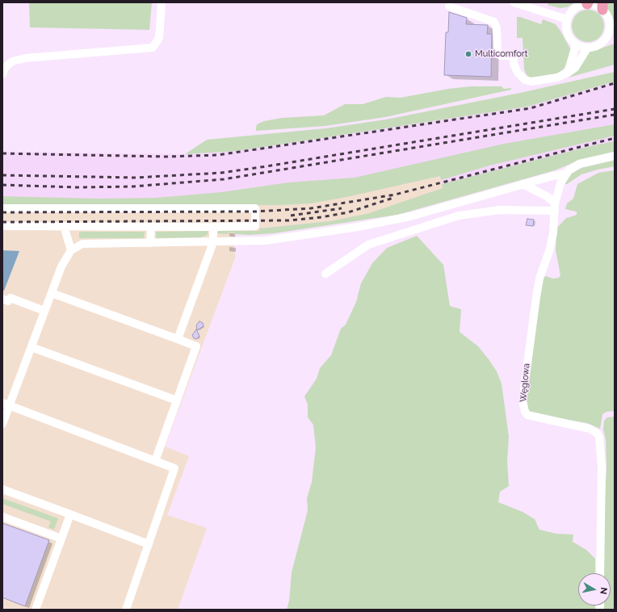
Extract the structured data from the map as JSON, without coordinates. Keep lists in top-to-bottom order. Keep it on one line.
{"streets":{"street":["Węglowa"]},"places":["Multicomfort"],"north":"right"}
